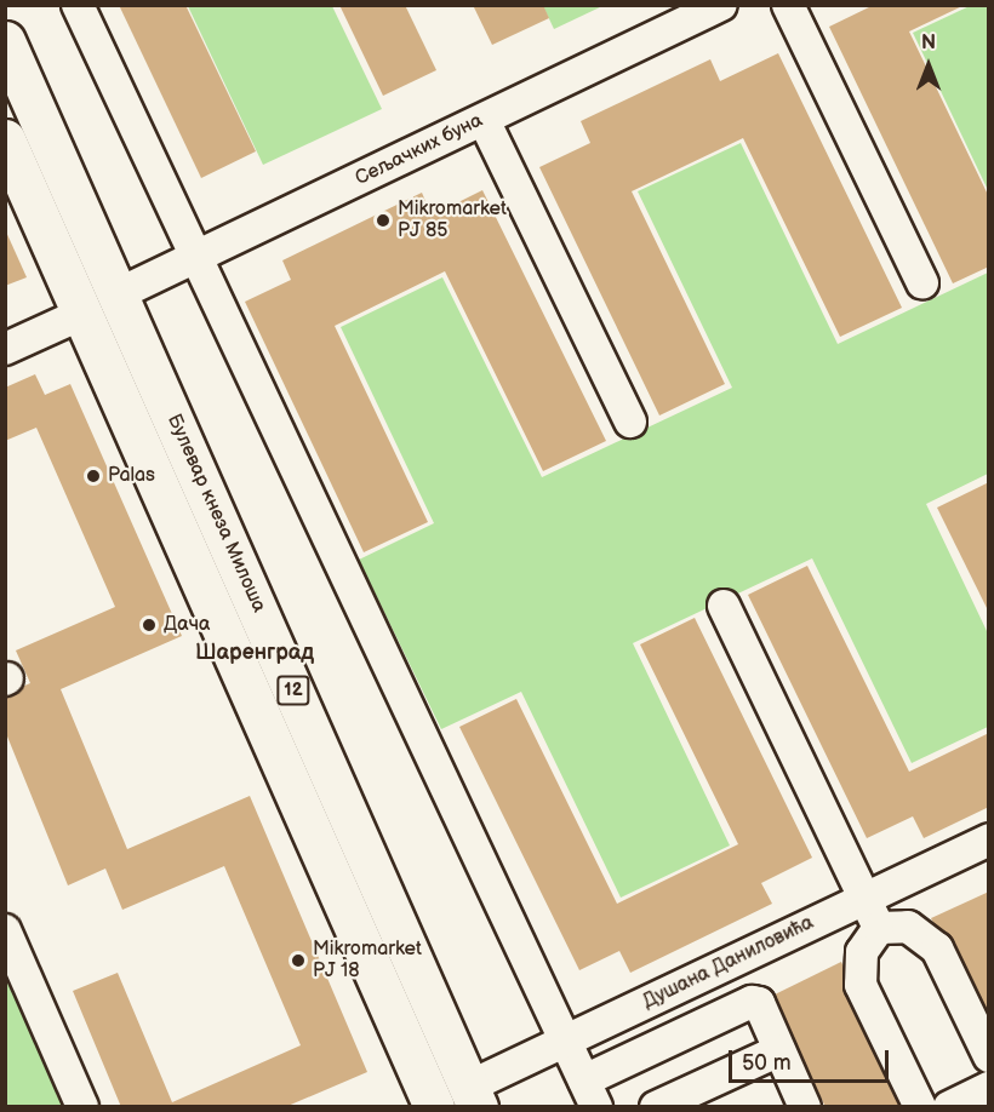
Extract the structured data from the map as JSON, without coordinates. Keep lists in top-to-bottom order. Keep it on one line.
{"streets":{"main road":["Булевар кнеза Милоша","12"],"street":["Сељачких буна","Душана Даниловића"]},"crossings":[["Сељачких буна","Булевар кнеза Милоша"],["Булевар кнеза Милоша","Душана Даниловића"]],"districts":["Шаренград"],"places":["Mikromarket PJ 85","Palas","Дача","Mikromarket PJ 18"],"scale_bar":"50 m","north":"top"}
